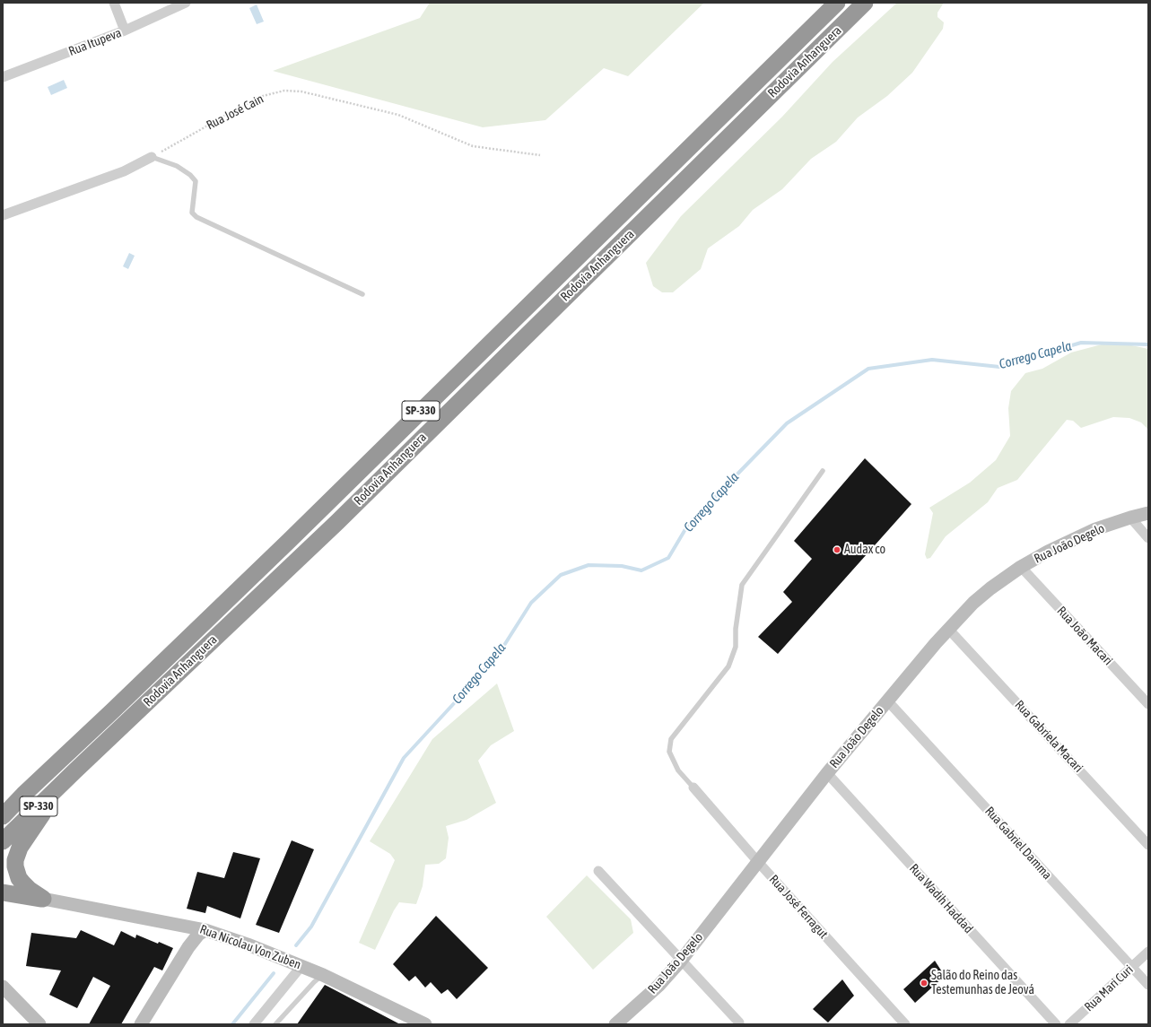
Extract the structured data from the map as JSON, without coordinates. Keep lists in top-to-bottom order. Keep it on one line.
{"streets":{"highway":["Rodovia Anhanguera","SP-330"],"street":["Rua Itupeva","Rua João Degelo","Rua João Macari","Rua Gabriela Macari","Rua Gabriel Damma","Rua Wadih Haddad","Rua José Ferragut","Rua Nicolau Von Zuben","Rua Mari Curi"],"path":["Rua José Cain"]},"crossings":[["Rua João Degelo","Rua João Macari"],["Rua João Degelo","Rua Gabriela Macari"],["Rua João Degelo","Rua Gabriel Damma"],["Rua João Degelo","Rua Wadih Haddad"],["Rua João Degelo","Rua José Ferragut"],["Rua Gabriel Damma","Rua Mari Curi"]],"water":["Corrego Capela"],"places":["Audax co","Salão do Reino das Testemunhas de Jeová"]}
